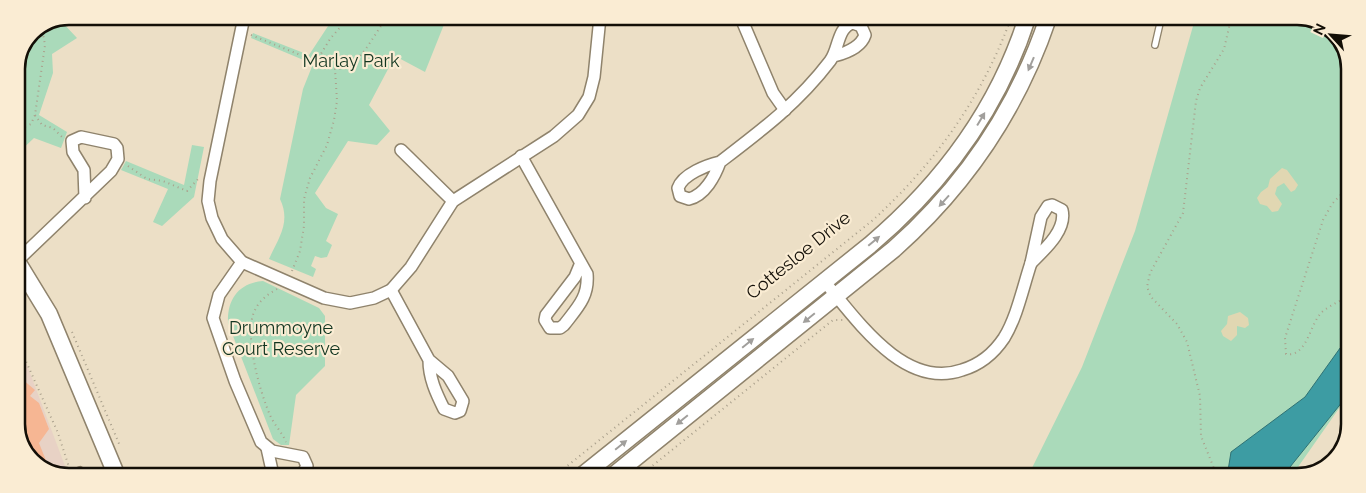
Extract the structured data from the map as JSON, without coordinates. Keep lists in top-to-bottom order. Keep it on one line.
{"streets":{"main road":["Cottesloe Drive"]},"parks":["Marlay Park","Drummoyne Court Reserve"],"north":"top left"}
